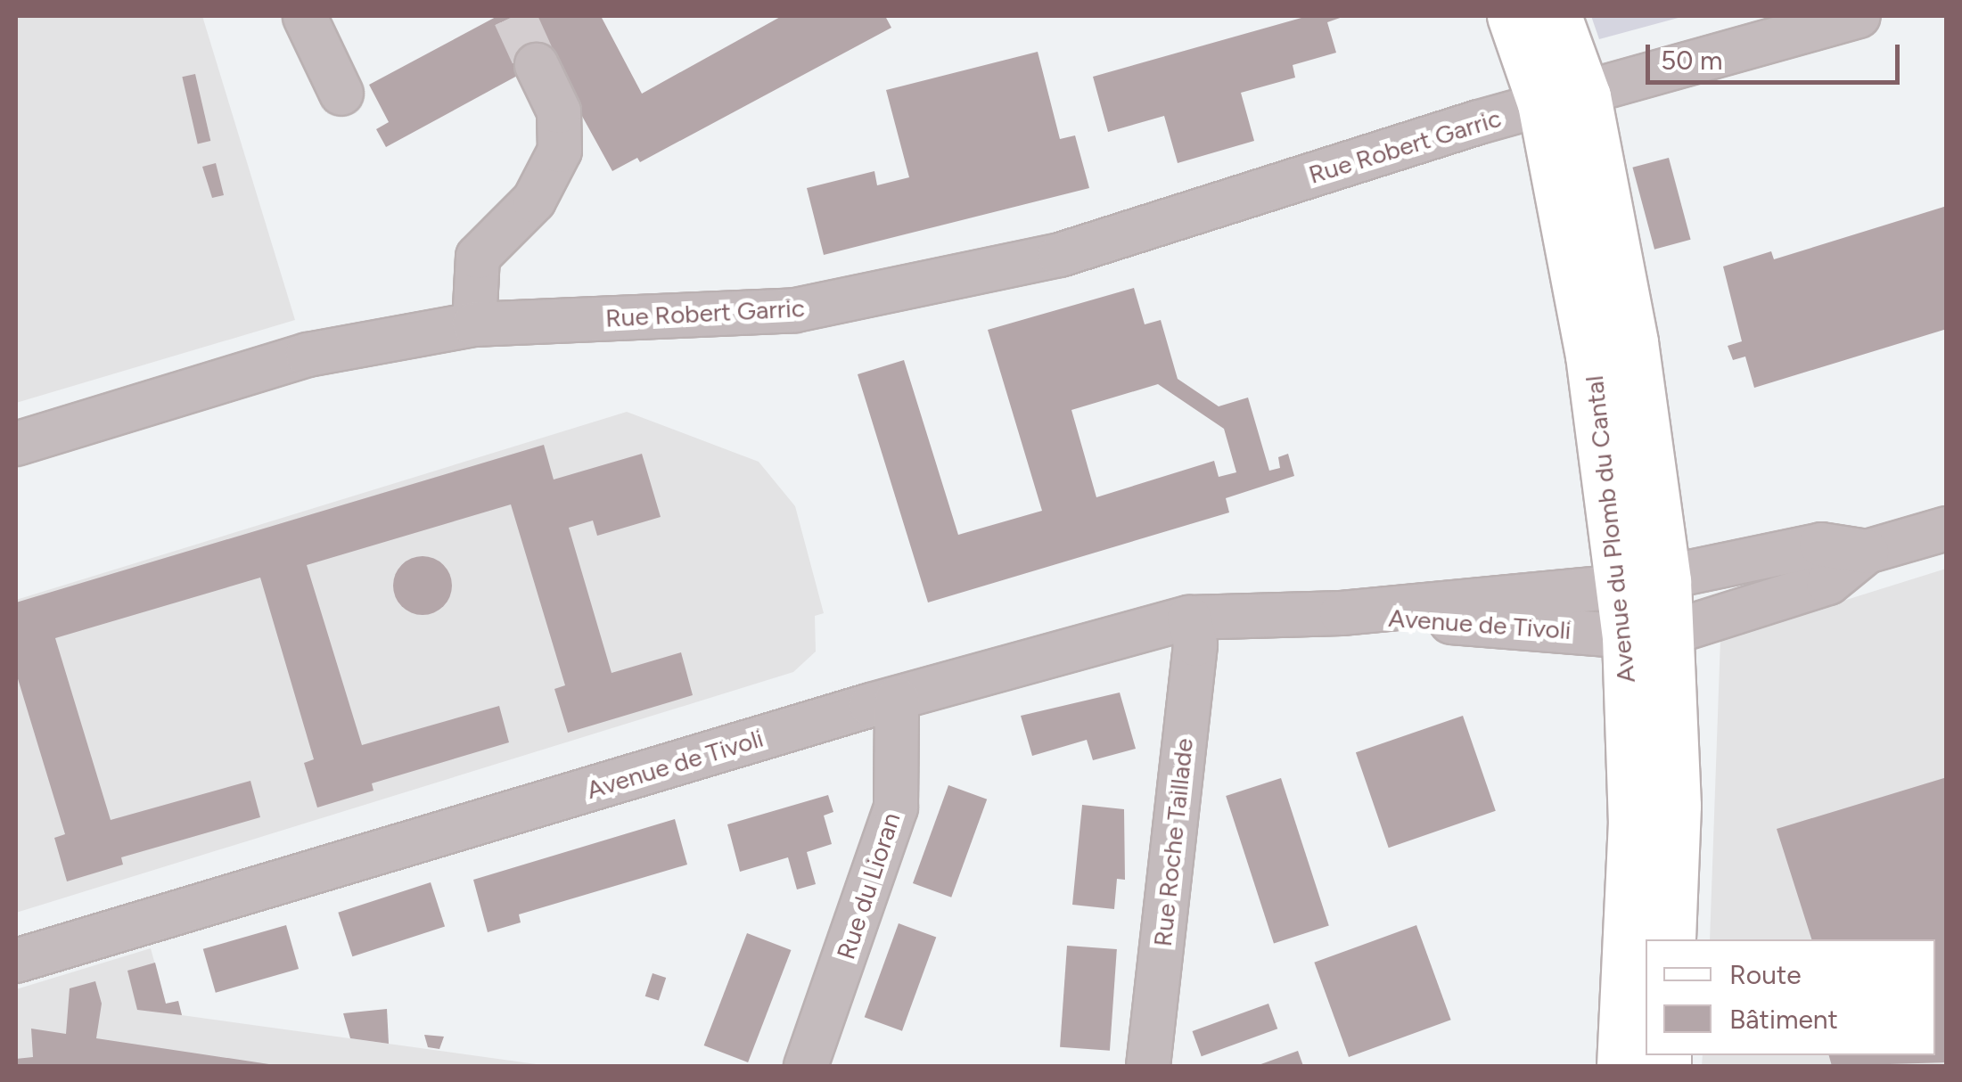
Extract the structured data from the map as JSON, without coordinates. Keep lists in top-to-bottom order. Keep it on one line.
{"streets":{"main road":["Avenue du Plomb du Cantal"],"street":["Rue Robert Garric","Avenue de Tivoli","Rue Roche Taillade","Rue du Lioran"]},"crossings":[["Rue Robert Garric","Avenue du Plomb du Cantal"],["Avenue du Plomb du Cantal","Avenue de Tivoli"],["Avenue de Tivoli","Rue Roche Taillade"],["Avenue de Tivoli","Rue du Lioran"]],"legend":["Route","Bâtiment"],"scale_bar":"50 m"}
